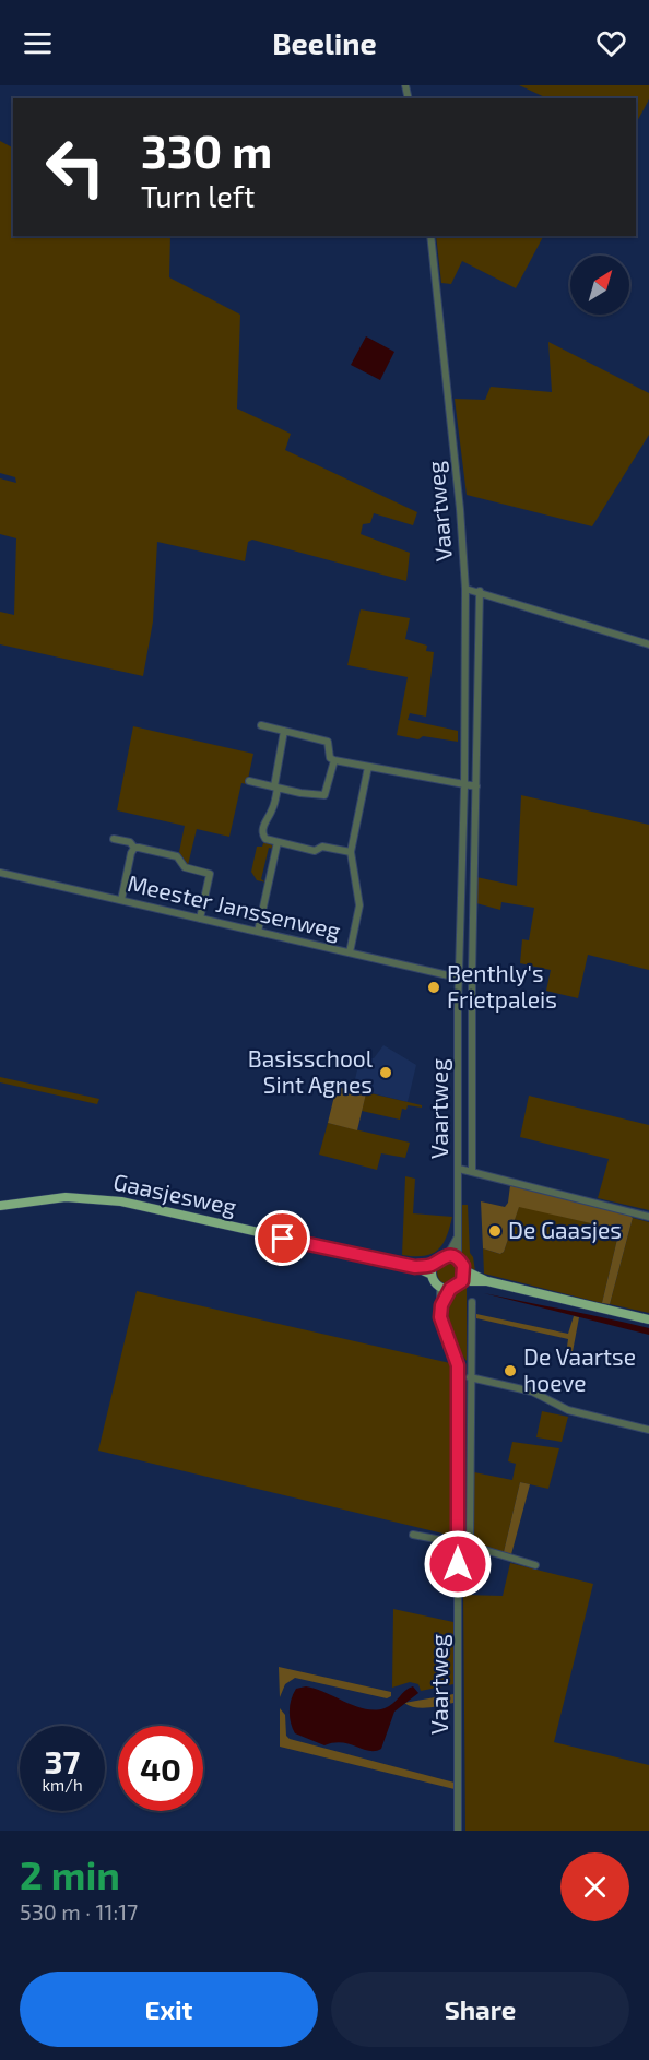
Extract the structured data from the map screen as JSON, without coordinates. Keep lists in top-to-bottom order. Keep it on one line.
{"streets":{"main road":["Gaasjesweg"],"street":["Vaartweg","Meester Janssenweg"]},"crossings":[["Vaartweg","Meester Janssenweg"],["Vaartweg","Gaasjesweg"]],"places":["Benthly's Frietpaleis","Basisschool Sint Agnes","De Gaasjes","De Vaartse hoeve"],"north":"top right","page":{"header":"Beeline","turn":["330 m","Turn left"],"speed":"37 km/h","limit":"40","heading":["2 min","530 m · 11:17"],"buttons":["Exit","Share"]}}
